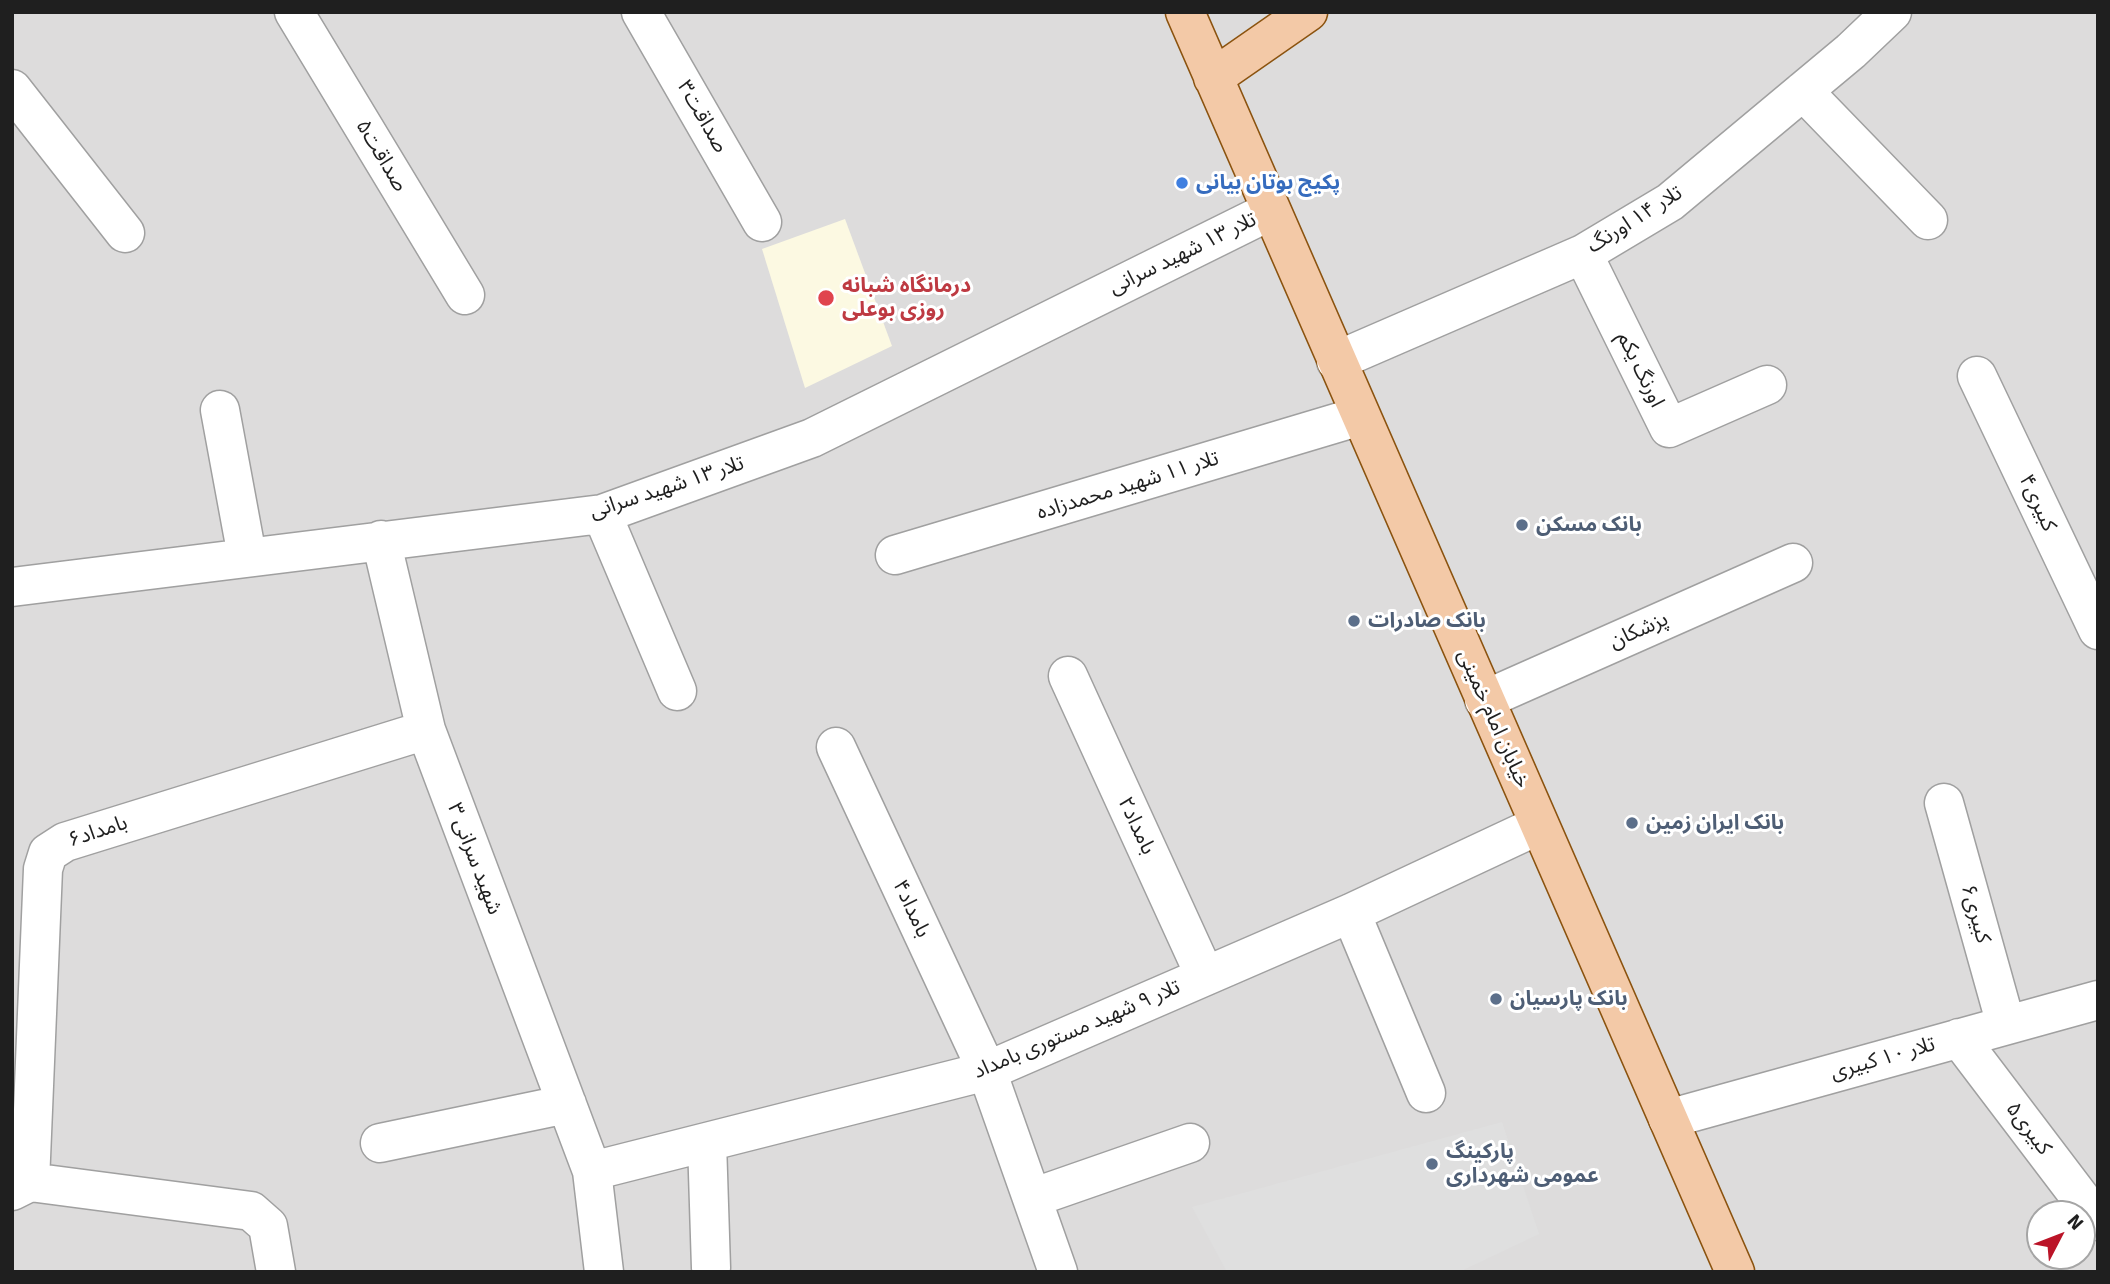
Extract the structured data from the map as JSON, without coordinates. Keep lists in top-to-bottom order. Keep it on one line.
{"streets":{"main road":["خیابان امام خمینی"],"street":["صداقت۳","صداقت۵","تلار ۱۴ اورنگ","تلار ۱۳ شهید سرانی","اورنگ یکم","تلار ۱۱ شهید محمدزاده","کبیری۴","پزشکان","بامداد۲","بامداد۶","شهید سرانی ۳","بامداد۴","کبیری۶","تلار ۹ شهید مستوری بامداد","تلار ۱۰ کبیری","کبیری۵"]},"crossings":[["تلار ۱۴ اورنگ","اورنگ یکم"],["تلار ۱۴ اورنگ","خیابان امام خمینی"],["تلار ۱۳ شهید سرانی","خیابان امام خمینی"],["تلار ۱۳ شهید سرانی","شهید سرانی ۳"],["تلار ۱۱ شهید محمدزاده","خیابان امام خمینی"],["پزشکان","خیابان امام خمینی"],["خیابان امام خمینی","تلار ۹ شهید مستوری بامداد"],["خیابان امام خمینی","تلار ۱۰ کبیری"],["بامداد۲","تلار ۹ شهید مستوری بامداد"],["بامداد۶","شهید سرانی ۳"],["شهید سرانی ۳","تلار ۹ شهید مستوری بامداد"],["بامداد۴","تلار ۹ شهید مستوری بامداد"],["کبیری۶","تلار ۱۰ کبیری"],["تلار ۱۰ کبیری","کبیری۵"]],"places":["پکیج بوتان بیانی","درمانگاه شبانه روزی بوعلی","بانک مسکن","بانک صادرات","بانک ایران زمین","بانک پارسیان","پارکینگ عمومی شهرداری"],"north":"top right"}
